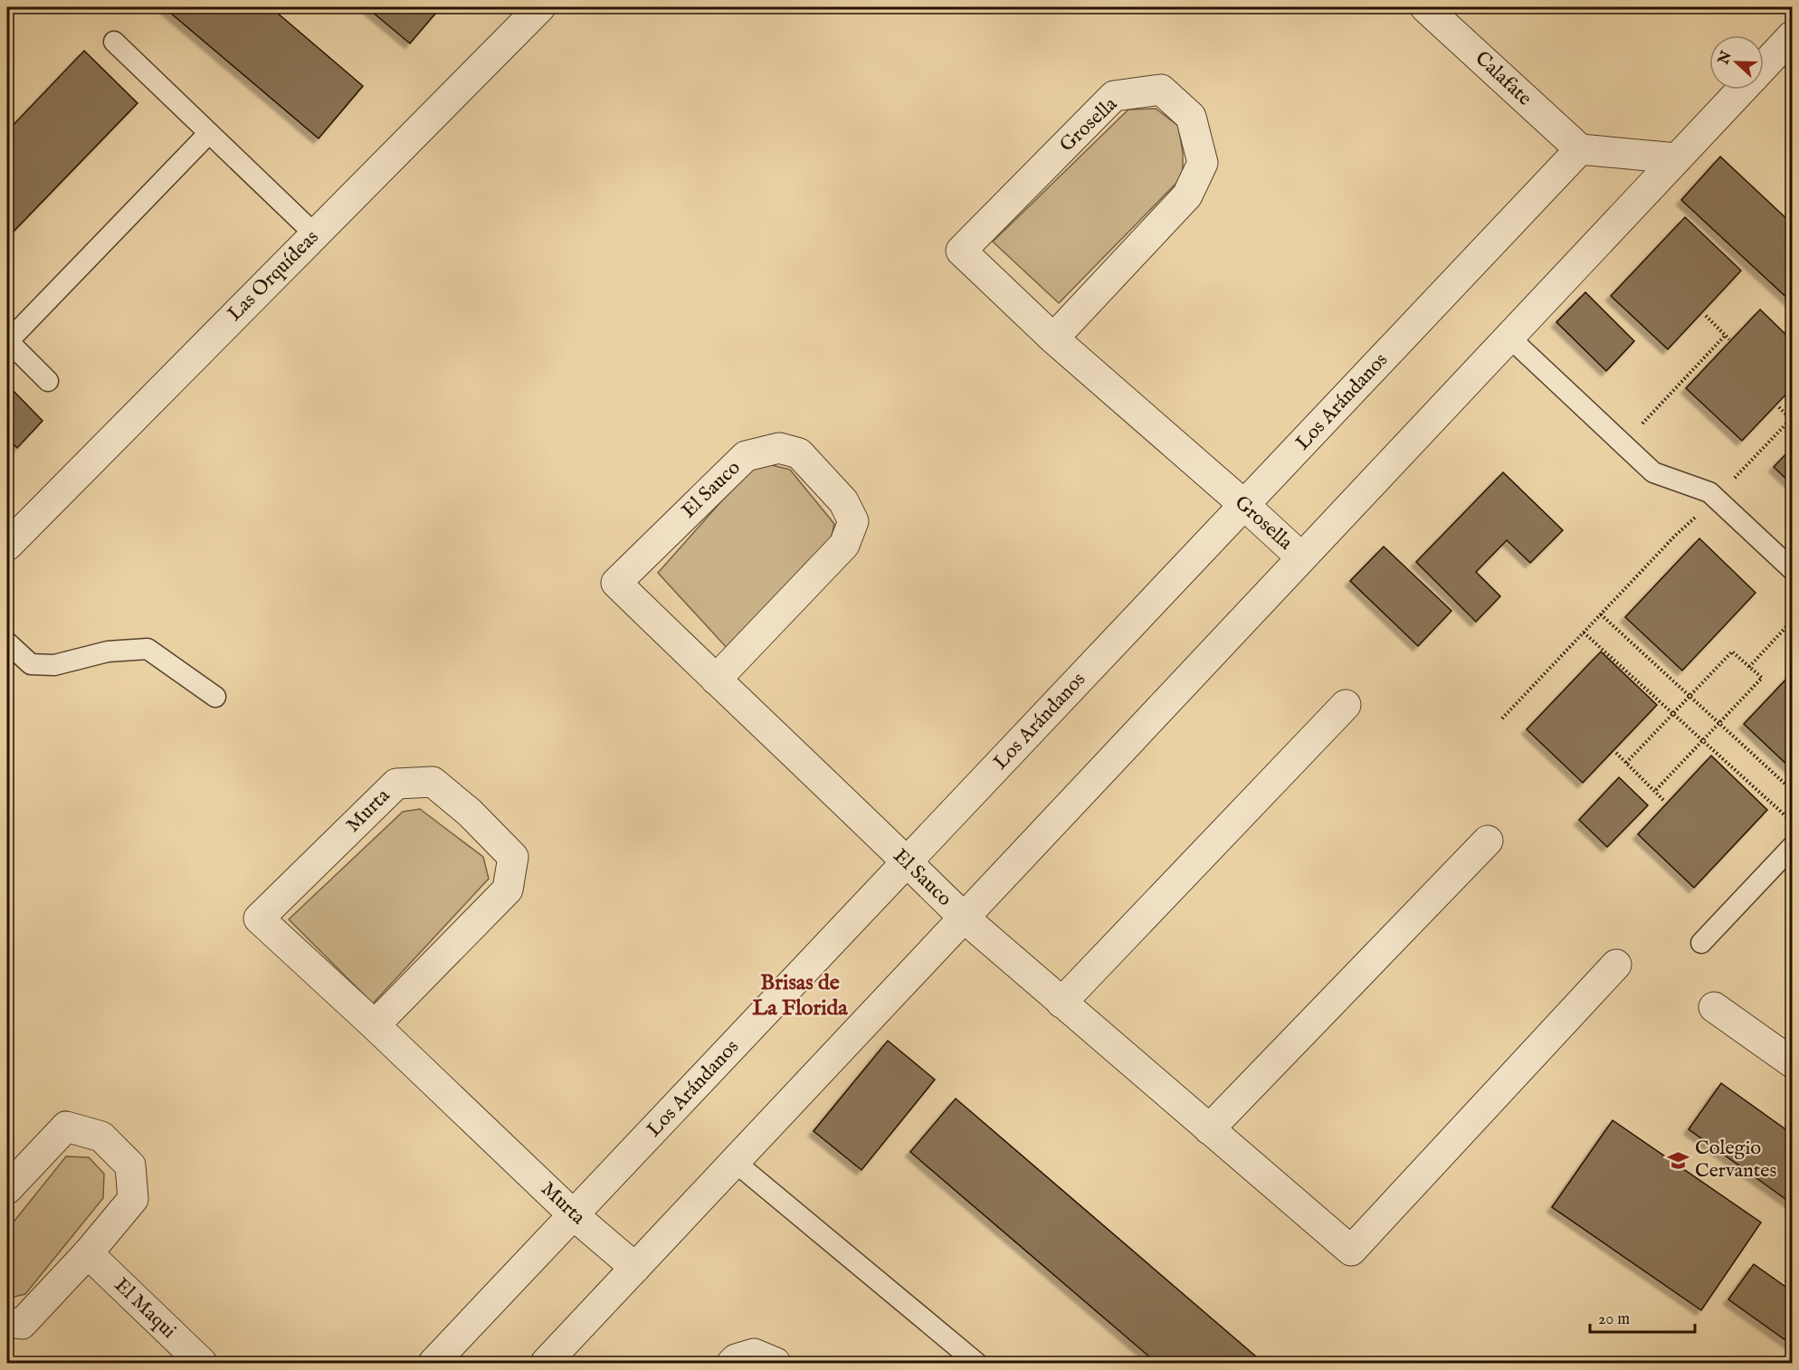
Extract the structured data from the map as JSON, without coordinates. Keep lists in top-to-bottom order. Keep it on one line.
{"streets":{"street":["Calafate","Grosella","Las Orquídeas","Los Arándanos","El Sauco","Murta","El Maqui"]},"crossings":[["Calafate","Los Arándanos"],["Grosella","Los Arándanos"],["Los Arándanos","El Sauco"],["Los Arándanos","Murta"]],"districts":["Brisas de La Florida"],"places":{"school or university":["Colegio Cervantes"]},"scale_bar":"20 m","north":"left"}
